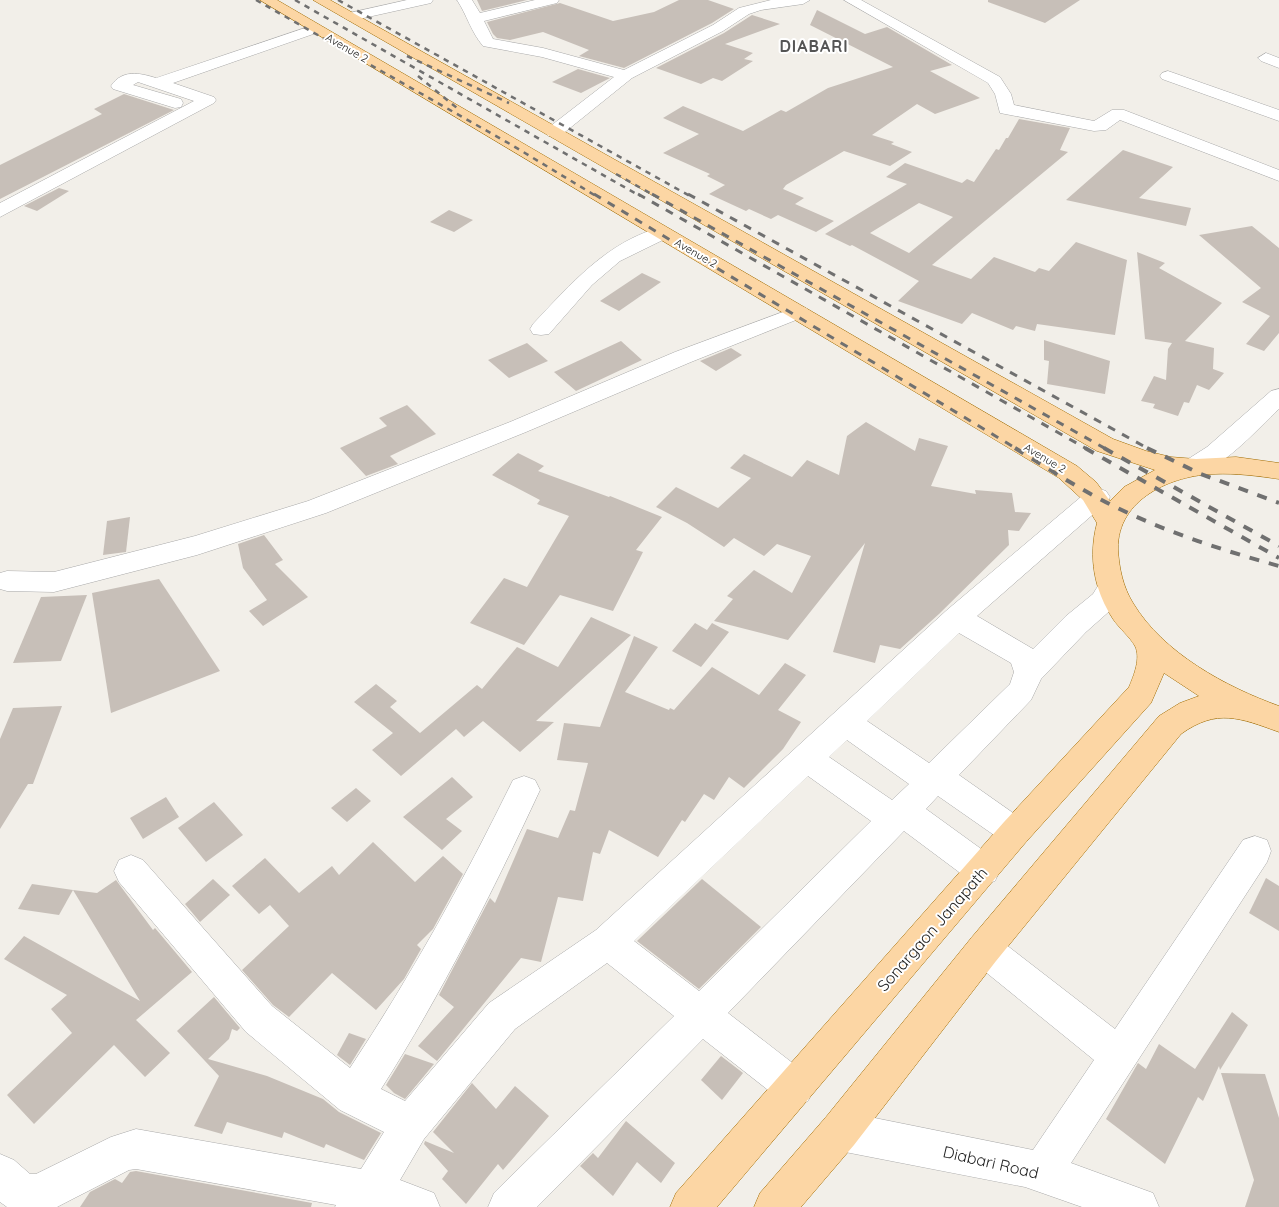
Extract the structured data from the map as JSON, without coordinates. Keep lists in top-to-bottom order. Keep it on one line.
{"streets":{"main road":["Avenue 2","Sonargaon Janapath"],"street":["Diabari Road"]},"districts":["DIABARI"]}
